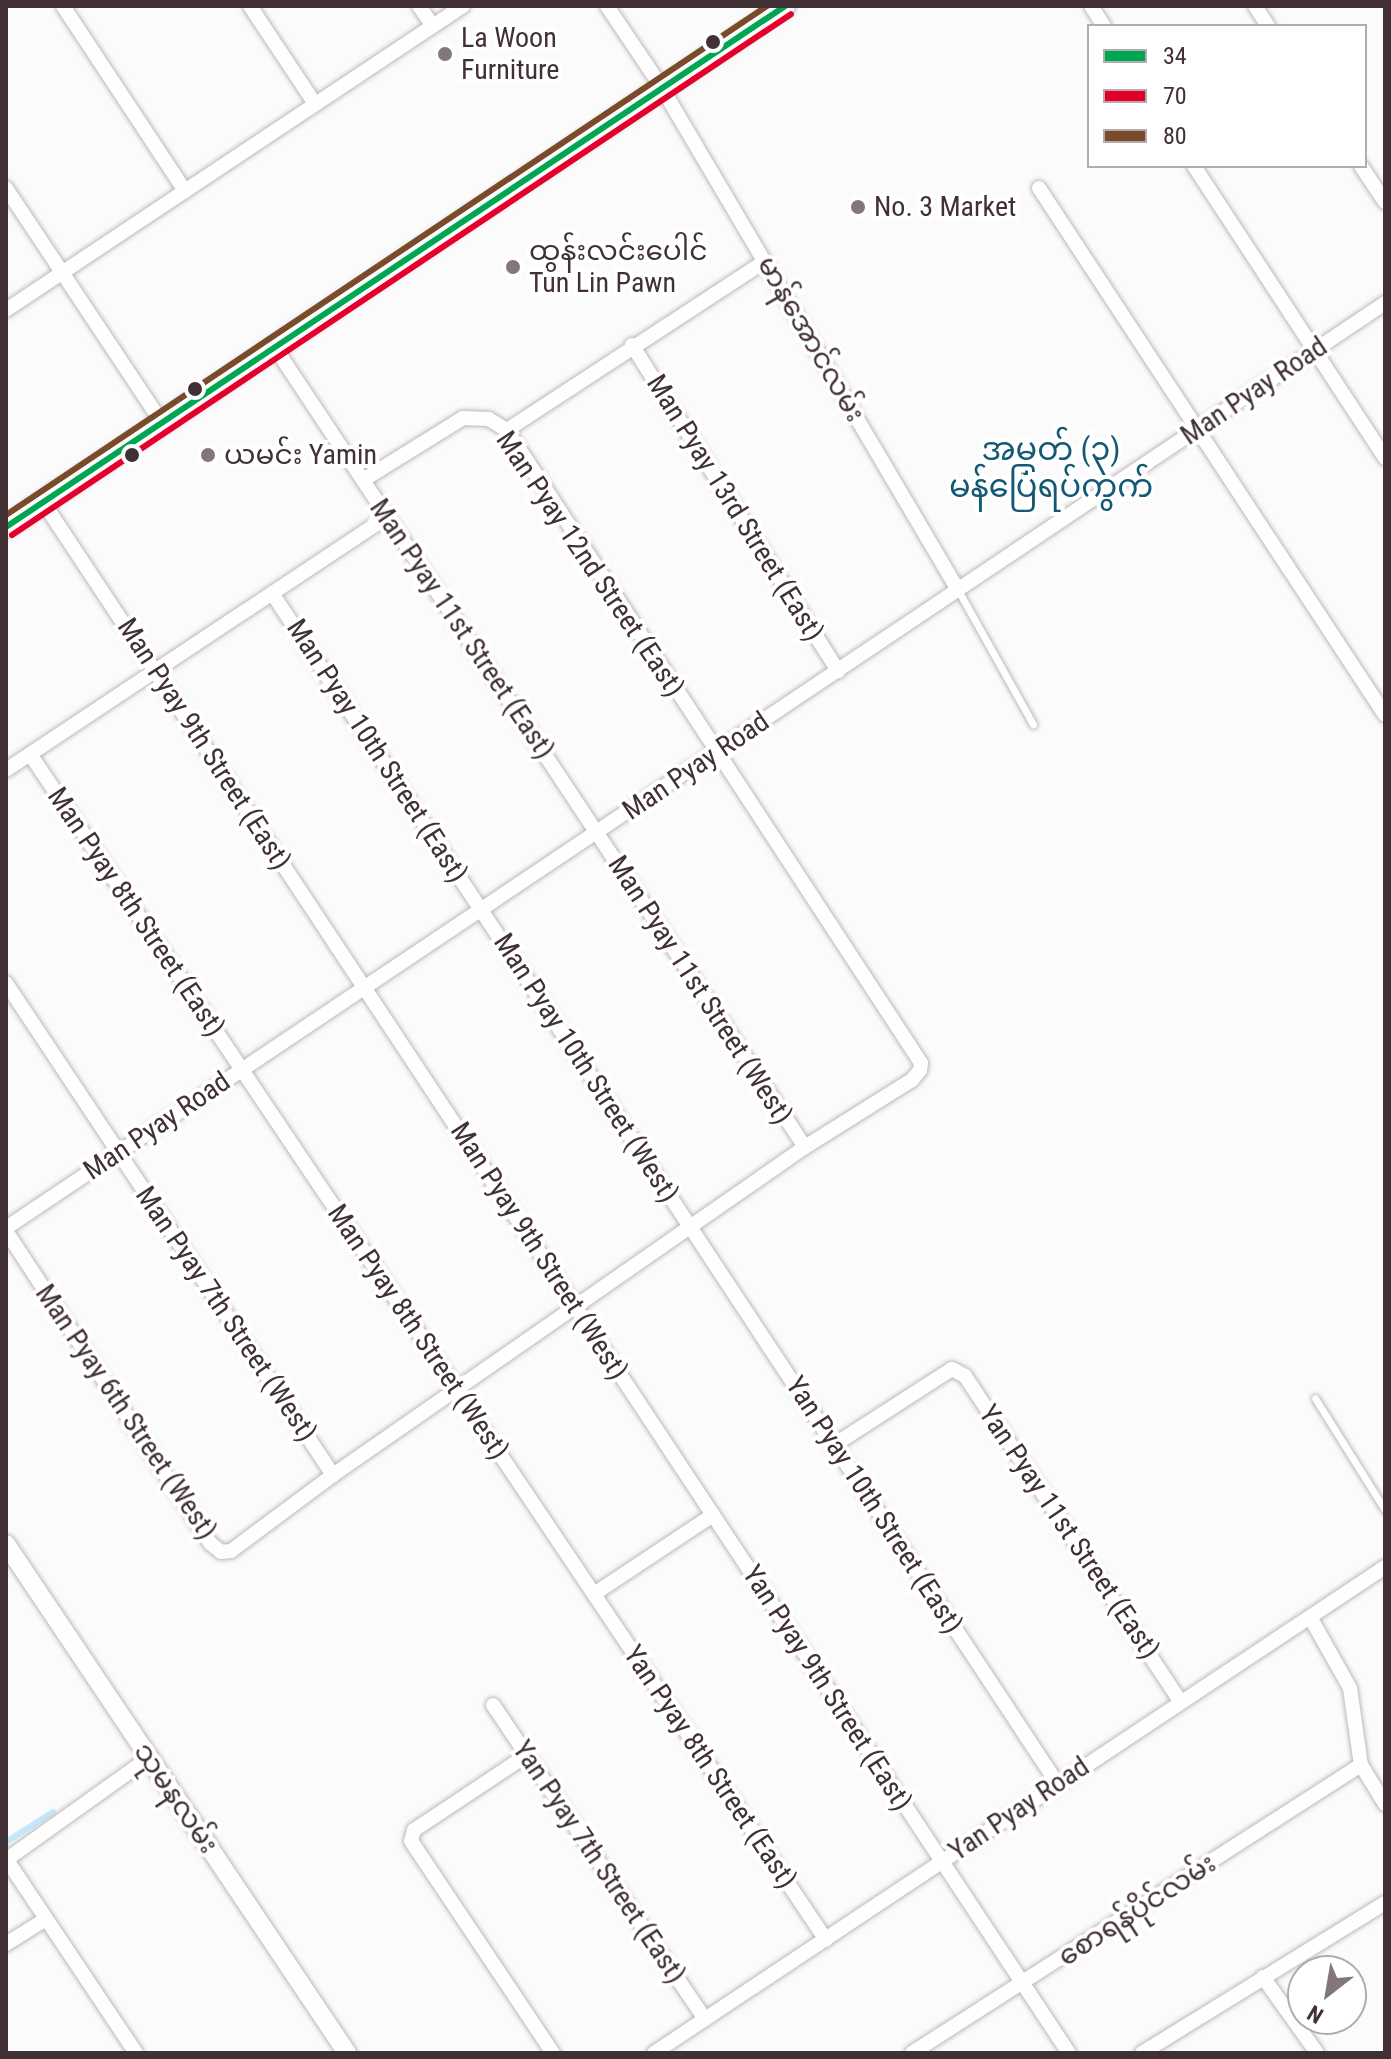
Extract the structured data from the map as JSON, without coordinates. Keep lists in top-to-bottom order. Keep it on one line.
{"streets":{"street":["မာန်အောင်လမ်း","Man Pyay Road","Man Pyay 13rd Street (East)","Man Pyay 12nd Street (East)","Man Pyay 11st Street (East)","Man Pyay 9th Street (East)","Man Pyay 10th Street (East)","Man Pyay 8th Street (East)","Man Pyay 11st Street (West)","Man Pyay 10th Street (West)","Man Pyay 9th Street (West)","Man Pyay 7th Street (West)","Man Pyay 8th Street (West)","Man Pyay 6th Street (West)","Yan Pyay 10th Street (East)","Yan Pyay 11st Street (East)","Yan Pyay 9th Street (East)","Yan Pyay 8th Street (East)","သုမနလမ်း","Yan Pyay Road","Yan Pyay 7th Street (East)","စောရန်ပိုင်လမ်း"]},"crossings":[["မာန်အောင်လမ်း","Man Pyay Road"],["Man Pyay Road","Man Pyay 13rd Street (East)"],["Man Pyay Road","Man Pyay 12nd Street (East)"],["Man Pyay Road","Man Pyay 11st Street (East)"],["Man Pyay Road","Man Pyay 9th Street (East)"],["Man Pyay Road","Man Pyay 10th Street (East)"],["Man Pyay Road","Man Pyay 8th Street (East)"],["Man Pyay Road","Man Pyay 11st Street (West)"],["Man Pyay Road","Man Pyay 10th Street (West)"],["Man Pyay Road","Man Pyay 9th Street (West)"],["Man Pyay Road","Man Pyay 7th Street (West)"],["Man Pyay Road","Man Pyay 8th Street (West)"],["Man Pyay Road","Man Pyay 6th Street (West)"],["Man Pyay 12nd Street (East)","Man Pyay 11st Street (East)"],["Man Pyay 12nd Street (East)","Man Pyay 11st Street (West)"],["Man Pyay 11st Street (East)","Man Pyay 11st Street (West)"],["Man Pyay 9th Street (East)","Man Pyay 9th Street (West)"],["Man Pyay 10th Street (East)","Man Pyay 10th Street (West)"],["Man Pyay 8th Street (East)","Man Pyay 8th Street (West)"],["Man Pyay 10th Street (West)","Yan Pyay 10th Street (East)"],["Man Pyay 9th Street (West)","Yan Pyay 9th Street (East)"],["Man Pyay 7th Street (West)","Man Pyay 6th Street (West)"],["Man Pyay 8th Street (West)","Yan Pyay 8th Street (East)"],["Yan Pyay 10th Street (East)","Yan Pyay 11st Street (East)"],["Yan Pyay 10th Street (East)","Yan Pyay Road"],["Yan Pyay 11st Street (East)","Yan Pyay Road"],["Yan Pyay 9th Street (East)","Yan Pyay Road"],["Yan Pyay 9th Street (East)","စောရန်ပိုင်လမ်း"],["Yan Pyay 8th Street (East)","Yan Pyay Road"],["Yan Pyay Road","Yan Pyay 7th Street (East)"]],"districts":["အမှတ် (၃) မန်ပြေရပ်ကွက်"],"places":["La Woon Furniture","No. 3 Market","ထွန်းလင်းပေါင် Tun Lin Pawn","ယမင်း Yamin"],"lines":["transit line 34","transit line 80","transit line 70"],"legend":["34","70","80"],"north":"bottom left"}
